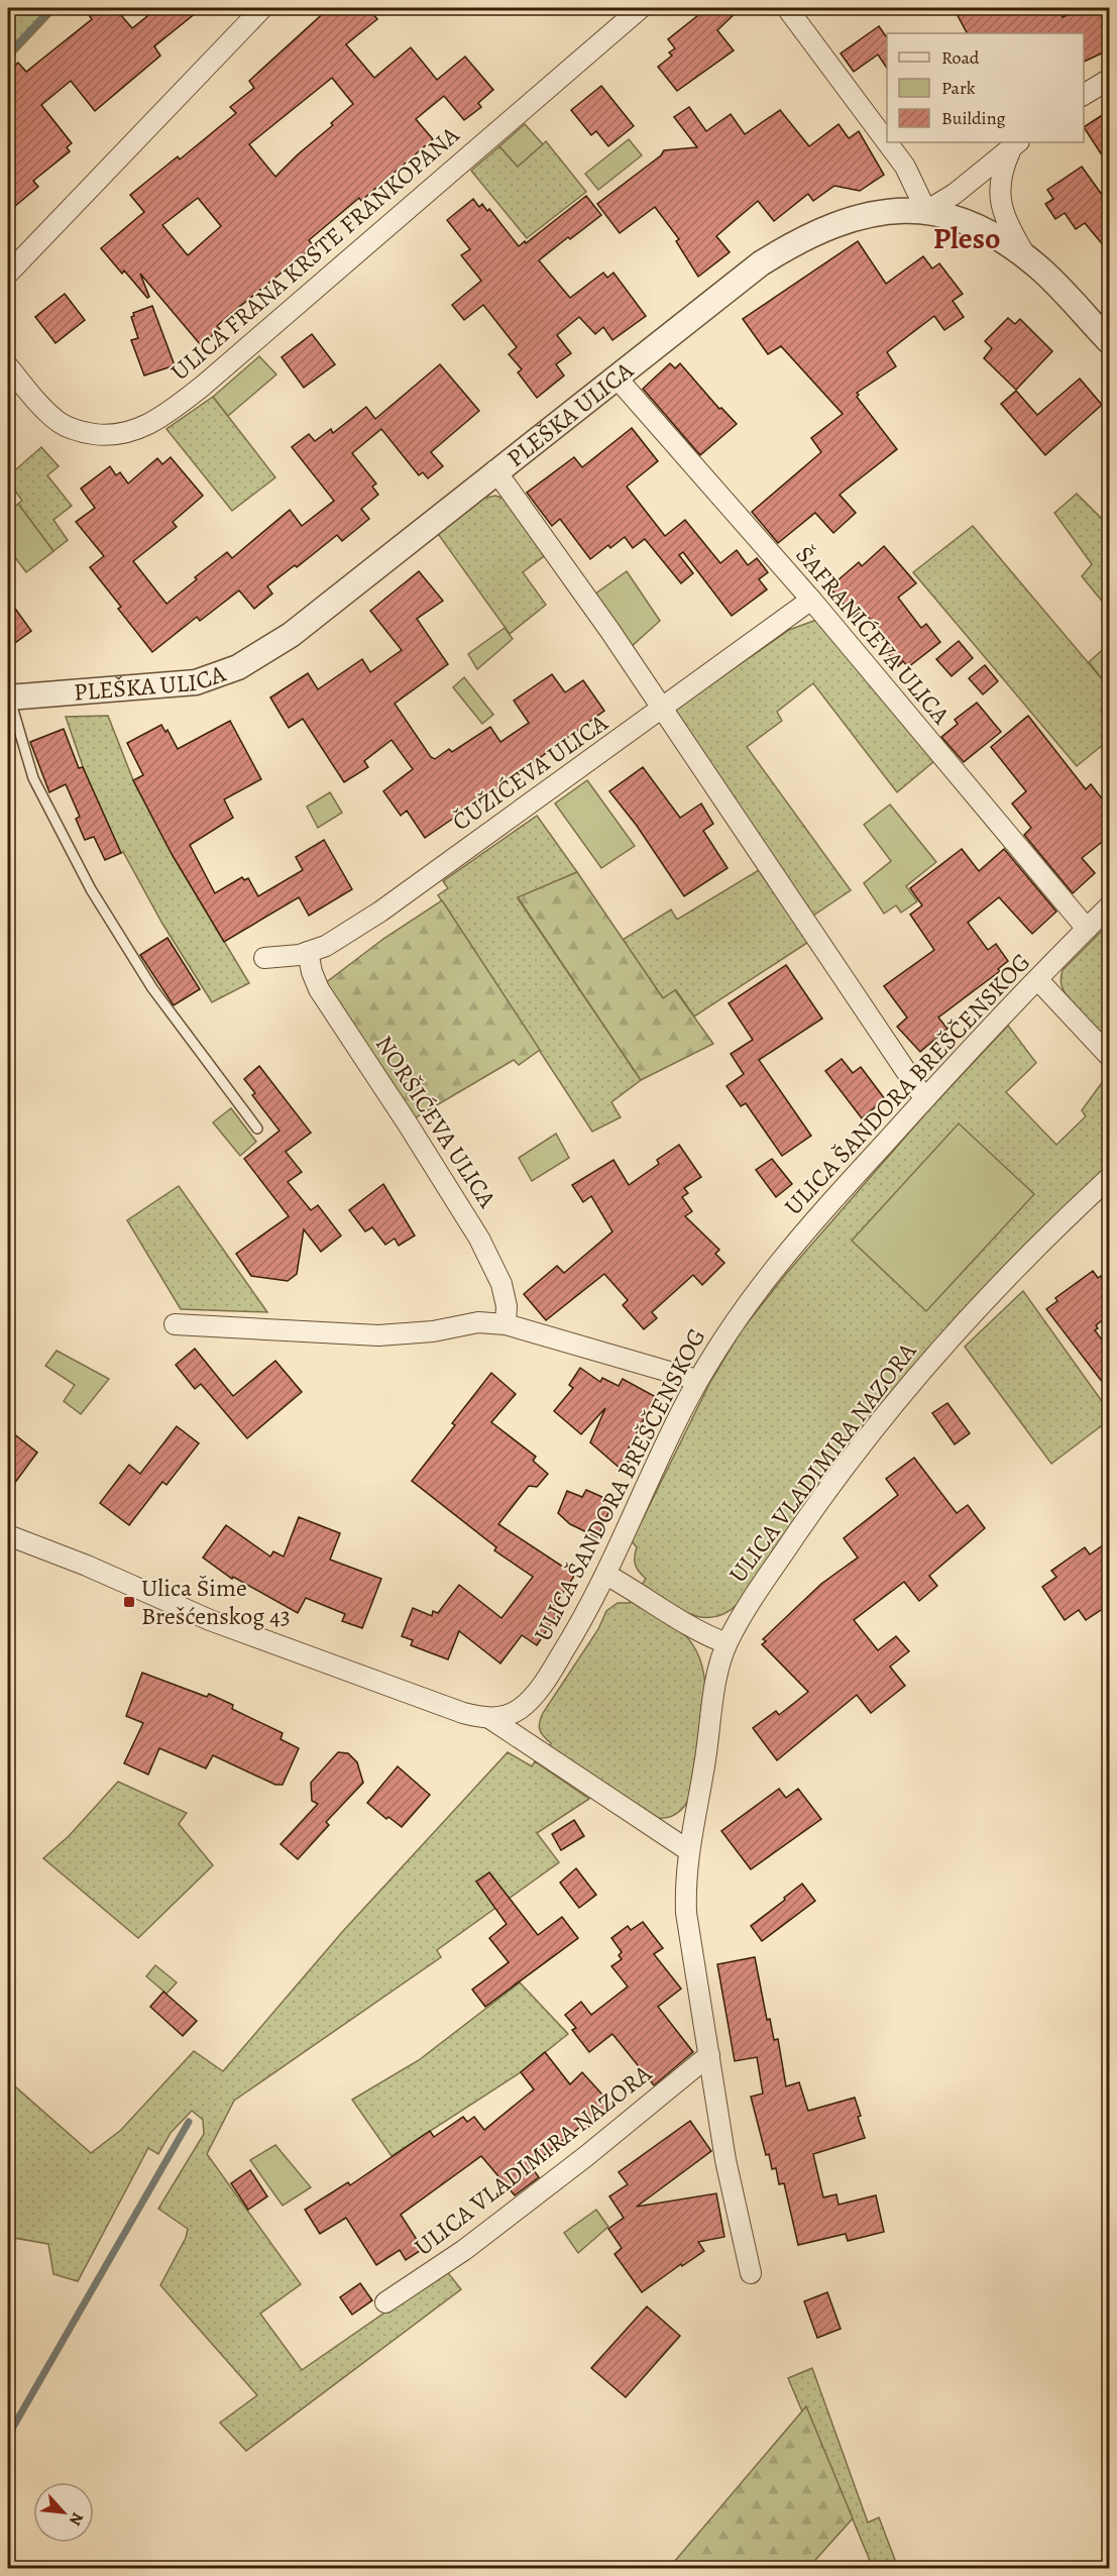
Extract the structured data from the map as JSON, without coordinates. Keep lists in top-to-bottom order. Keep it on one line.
{"streets":{"street":["ULICA FRANA KRSTE FRANKOPANA","PLEŠKA ULICA","ŠAFRANIĆEVA ULICA","ČUŽIĆEVA ULICA","ULICA ŠANDORA BREŠČENSKOG","NORŠIĆEVA ULICA","ULICA VLADIMIRA NAZORA"]},"crossings":[["PLEŠKA ULICA","ŠAFRANIĆEVA ULICA"],["ŠAFRANIĆEVA ULICA","ČUŽIĆEVA ULICA"],["ŠAFRANIĆEVA ULICA","ULICA ŠANDORA BREŠČENSKOG"],["ČUŽIĆEVA ULICA","NORŠIĆEVA ULICA"]],"districts":["Pleso"],"places":{"transit":["Ulica Šime Brešćenskog 43"]},"legend":["Road","Park","Building"],"north":"bottom right"}
